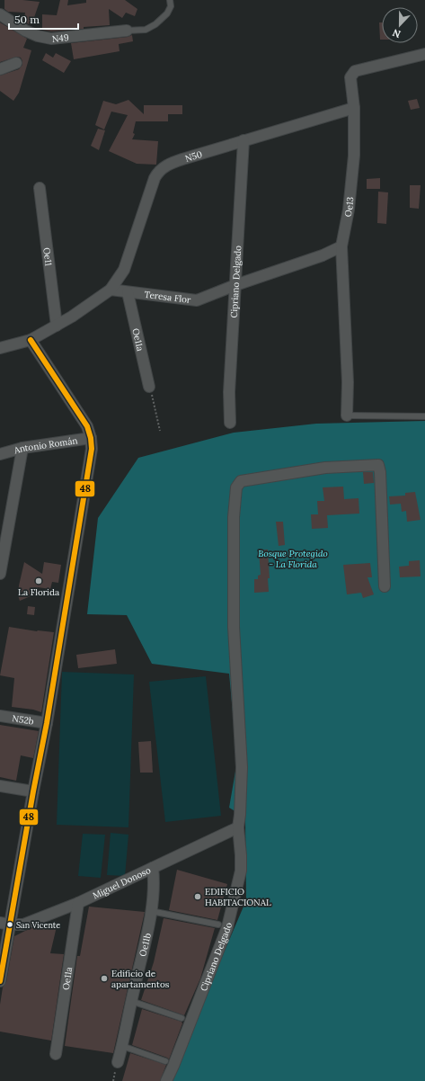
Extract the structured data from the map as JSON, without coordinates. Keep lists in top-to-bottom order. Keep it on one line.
{"streets":{"street":["N49","N50","Oe13","Oe11","Cipriano Delgado","Teresa Flor","Oe11a","Antonio Román","N52b","Miguel Donoso","Oe11b"]},"crossings":[["N50","Oe13"],["N50","Cipriano Delgado"],["N50","Teresa Flor"],["Oe13","Teresa Flor"],["Cipriano Delgado","Teresa Flor"],["Cipriano Delgado","Miguel Donoso"],["Teresa Flor","Oe11a"],["Oe11a","Miguel Donoso"],["Miguel Donoso","Oe11b"]],"parks":["Bosque Protegido - La Florida"],"places":["La Florida","EDIFICIO HABITACIONAL","San Vicente","Edificio de apartamentos"],"lines":["transit line 48"],"scale_bar":"50 m","north":"bottom"}
